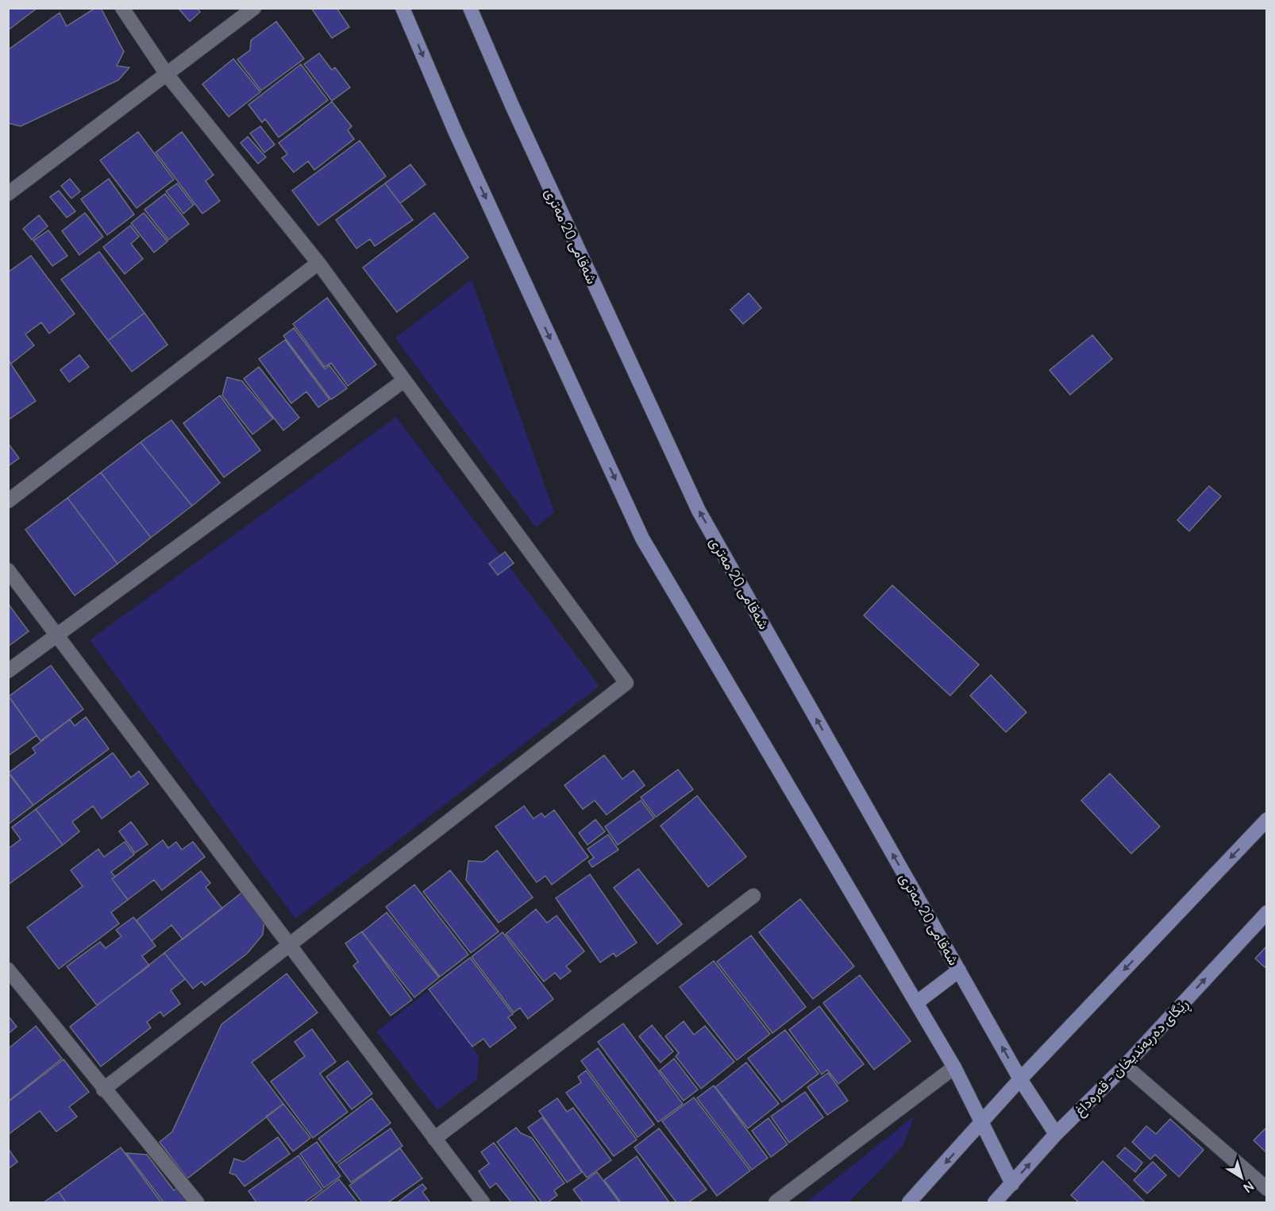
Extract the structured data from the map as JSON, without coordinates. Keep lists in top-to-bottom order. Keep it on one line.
{"streets":{"main road":["شەقامی 20 مەتری","ڕێگای دەربەندیخان - قەرەداغ"]},"crossings":[["شەقامی 20 مەتری","ڕێگای دەربەندیخان - قەرەداغ"]],"north":"bottom right"}
